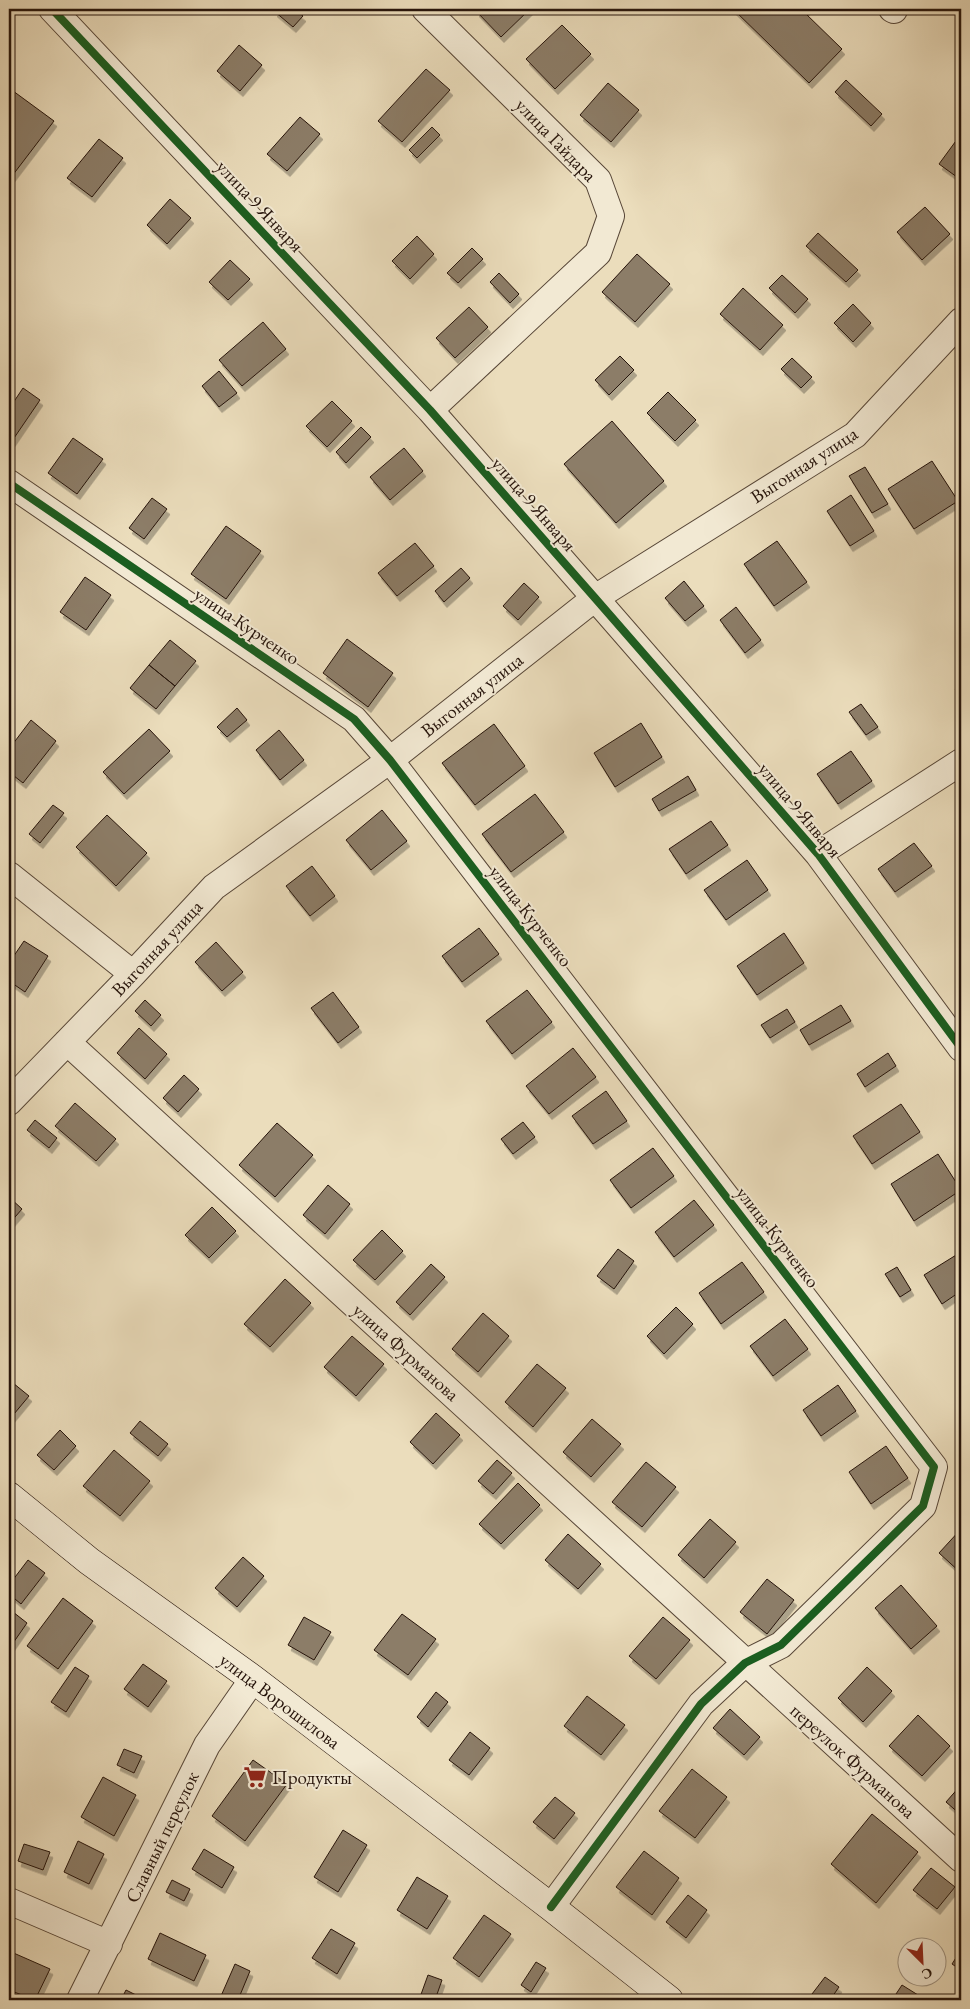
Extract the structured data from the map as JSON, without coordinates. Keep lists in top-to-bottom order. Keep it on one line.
{"streets":{"main road":["улица Ворошилова"],"street":["улица Гайдара","улица 9 Января","Выгонная улица","улица Курченко","улица Фурманова","переулок Фурманова","Славный переулок"]},"crossings":[["улица Гайдара","улица 9 Января"],["улица 9 Января","Выгонная улица"],["Выгонная улица","улица Курченко"],["Выгонная улица","улица Фурманова"],["улица Курченко","улица Фурманова"],["улица Курченко","переулок Фурманова"],["улица Фурманова","переулок Фурманова"],["улица Ворошилова","Славный переулок"]],"places":{"supermarket":["Продукты"]},"north":"bottom right"}
